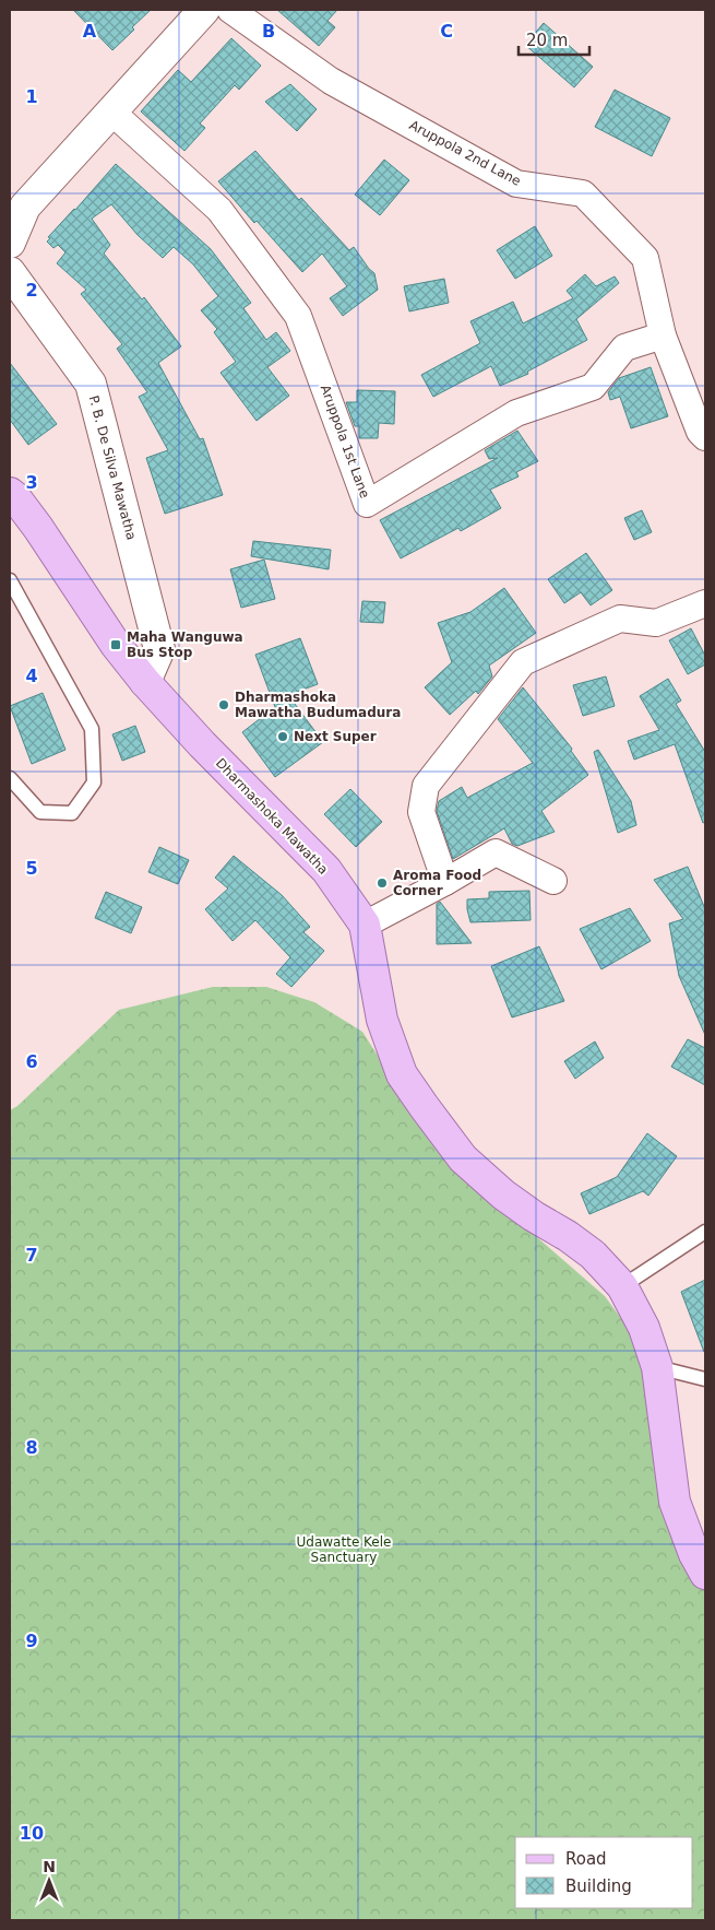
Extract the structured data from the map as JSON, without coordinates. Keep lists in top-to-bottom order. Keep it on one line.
{"streets":{"main road":["Dharmashoka Mawatha"],"street":["Aruppola 2nd Lane","Aruppola 1st Lane","P. B. De Silva Mawatha"]},"crossings":[["Aruppola 2nd Lane","Aruppola 1st Lane"],["P. B. De Silva Mawatha","Dharmashoka Mawatha"]],"parks":["Udawatte Kele Sanctuary"],"places":{"transit":["Maha Wanguwa Bus Stop"],"other":["Dharmashoka Mawatha Budumadura","Next Super","Aroma Food Corner"]},"legend":["Road","Building"],"scale_bar":"20 m","north":"top","grid":{"columns":["A","B","C"],"rows":["1","2","3","4","5","6","7","8","9","10"]}}
